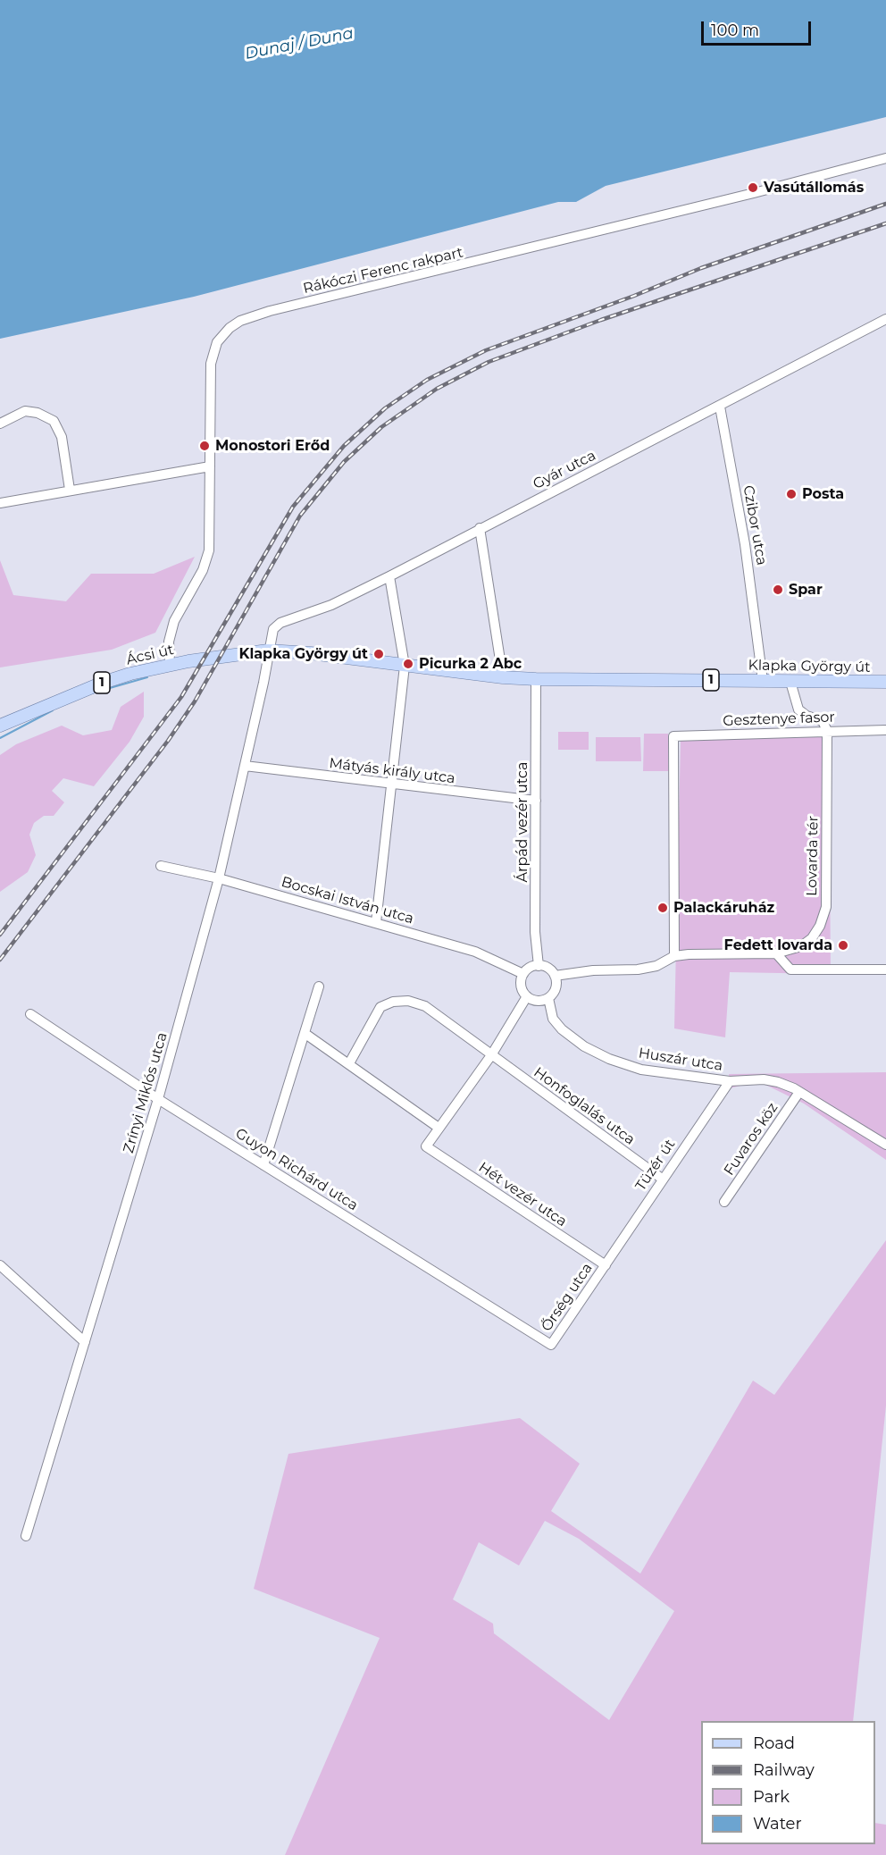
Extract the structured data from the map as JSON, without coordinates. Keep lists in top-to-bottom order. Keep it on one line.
{"streets":{"main road":["Ácsi út","Klapka György út","1"],"street":["Rákóczi Ferenc rakpart","Gyár utca","Czibor utca","Gesztenye fasor","Mátyás király utca","Árpád vezér utca","Lovarda tér","Bocskai István utca","Huszár utca","Zrínyi Miklós utca","Honfoglalás utca","Fuvaros köz","Tüzér út","Guyon Richárd utca","Hét vezér utca","Őrség utca"]},"crossings":[["Rákóczi Ferenc rakpart","Ácsi út"],["Gyár utca","Czibor utca"],["Gyár utca","Klapka György út"],["Gyár utca","Zrínyi Miklós utca"],["Czibor utca","Klapka György út"],["Ácsi út","Klapka György út"],["Klapka György út","Árpád vezér utca"],["Klapka György út","Zrínyi Miklós utca"],["Gesztenye fasor","Lovarda tér"],["Mátyás király utca","Árpád vezér utca"],["Mátyás király utca","Zrínyi Miklós utca"],["Árpád vezér utca","Bocskai István utca"],["Árpád vezér utca","Huszár utca"],["Bocskai István utca","Huszár utca"],["Bocskai István utca","Zrínyi Miklós utca"],["Huszár utca","Fuvaros köz"],["Huszár utca","Tüzér út"],["Zrínyi Miklós utca","Guyon Richárd utca"],["Honfoglalás utca","Tüzér út"],["Tüzér út","Hét vezér utca"],["Tüzér út","Őrség utca"],["Guyon Richárd utca","Őrség utca"],["Hét vezér utca","Őrség utca"]],"water":["Dunaj / Duna"],"places":["Vasútállomás","Monostori Erőd","Posta","Spar","Klapka György út","Picurka 2 Abc","Palackáruház","Fedett lovarda"],"legend":["Road","Railway","Park","Water"],"scale_bar":"100 m"}
